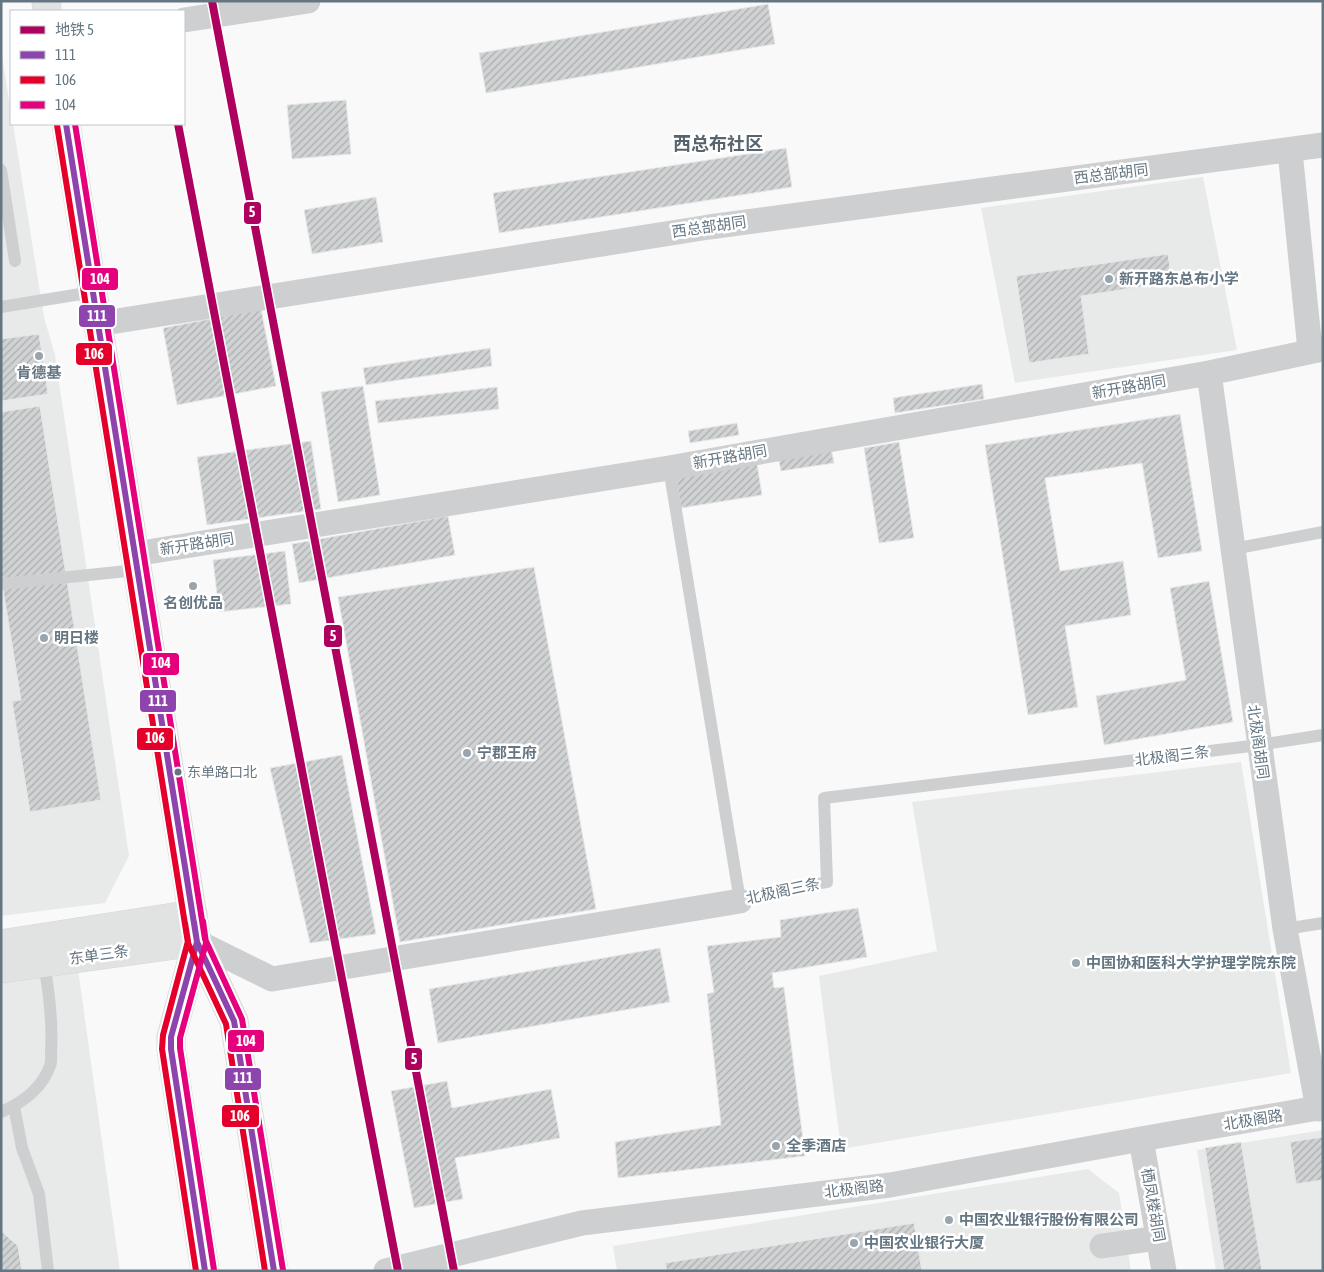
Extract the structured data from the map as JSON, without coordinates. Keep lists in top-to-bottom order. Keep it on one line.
{"streets":{"main road":["东单三条"],"street":["西总部胡同","新开路胡同","北极阁胡同","北极阁三条","北极阁路","栖凤楼胡同"]},"crossings":[["新开路胡同","北极阁胡同"],["北极阁胡同","北极阁三条"],["北极阁胡同","北极阁路"],["北极阁三条","东单三条"],["北极阁路","栖凤楼胡同"]],"districts":["西总布社区"],"places":["新开路东总布小学","肯德基","名创优品","明日楼","宁郡王府","东单路口北","中国协和医科大学护理学院东院","全季酒店","中国农业银行股份有限公司","中国农业银行大厦"],"lines":["metro line 5","transit line 111","transit line 106","transit line 104"],"legend":["地铁 5","111","106","104"]}
